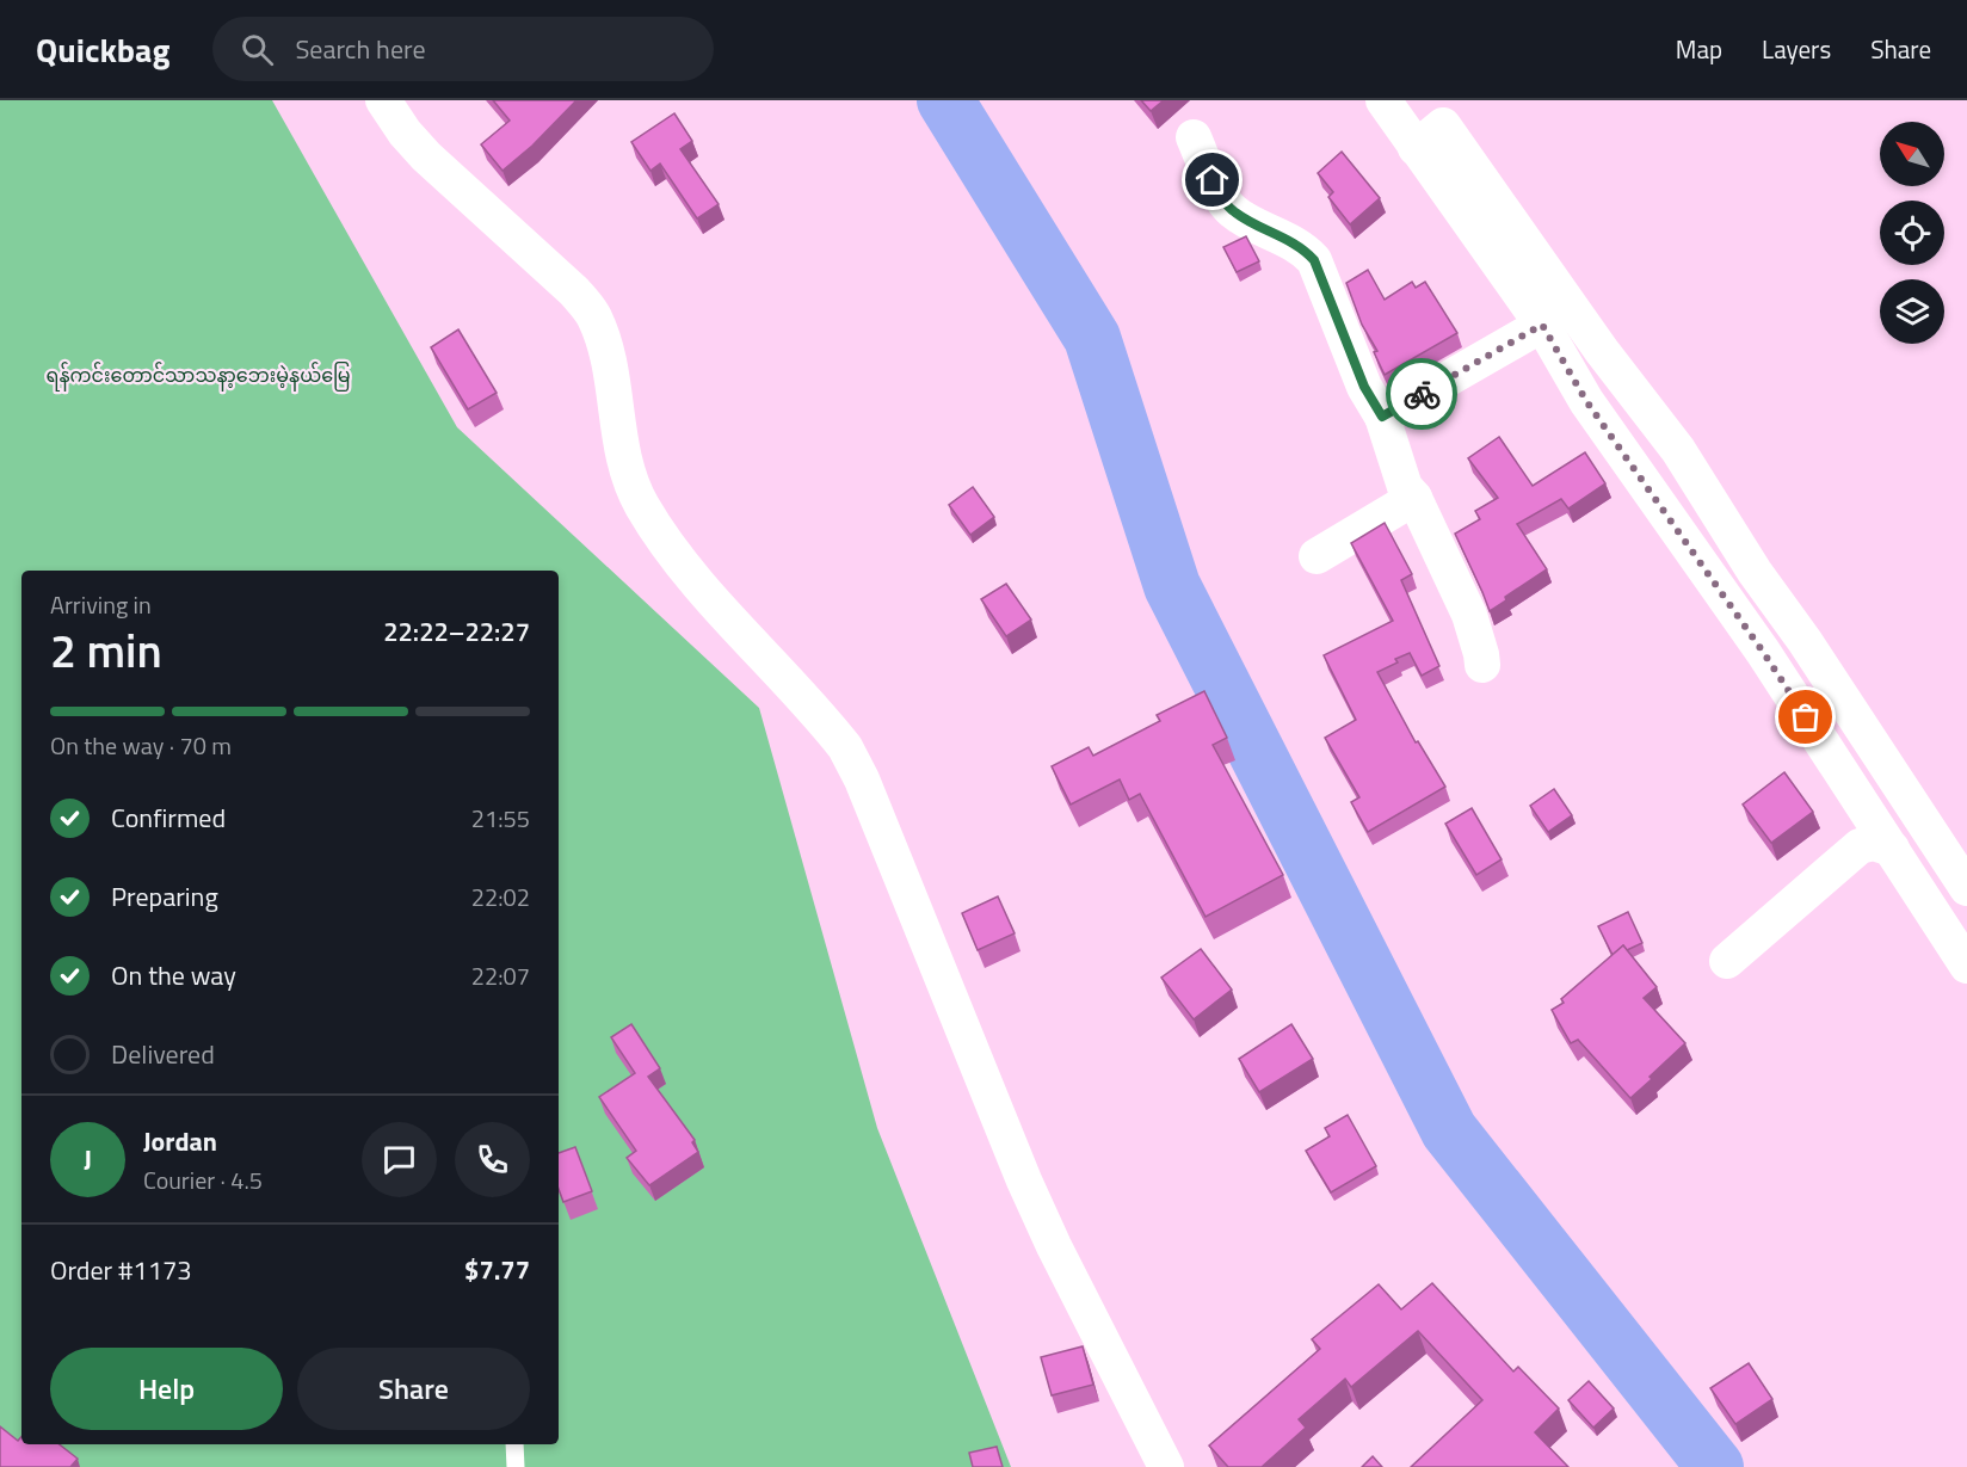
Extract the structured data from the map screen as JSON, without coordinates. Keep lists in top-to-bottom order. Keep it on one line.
{"parks":["ရန်ကင်းတောင်သာသနာ့ဘေးမဲ့နယ်မြေ"],"north":"top left","page":{"header":"Quickbag","search":"Search here","nav":["Map","Layers","Share"],"heading":["2 min","Arriving in","22:22–22:27"],"panel":["Jordan","Courier · 4.5","Order #1173","$7.77"],"bar":"On the way · 70 m","list":[["Confirmed","21:55"],["Preparing","22:02"],["On the way","22:07"],"Delivered"],"round":"J","buttons":["Help","Share"]}}
